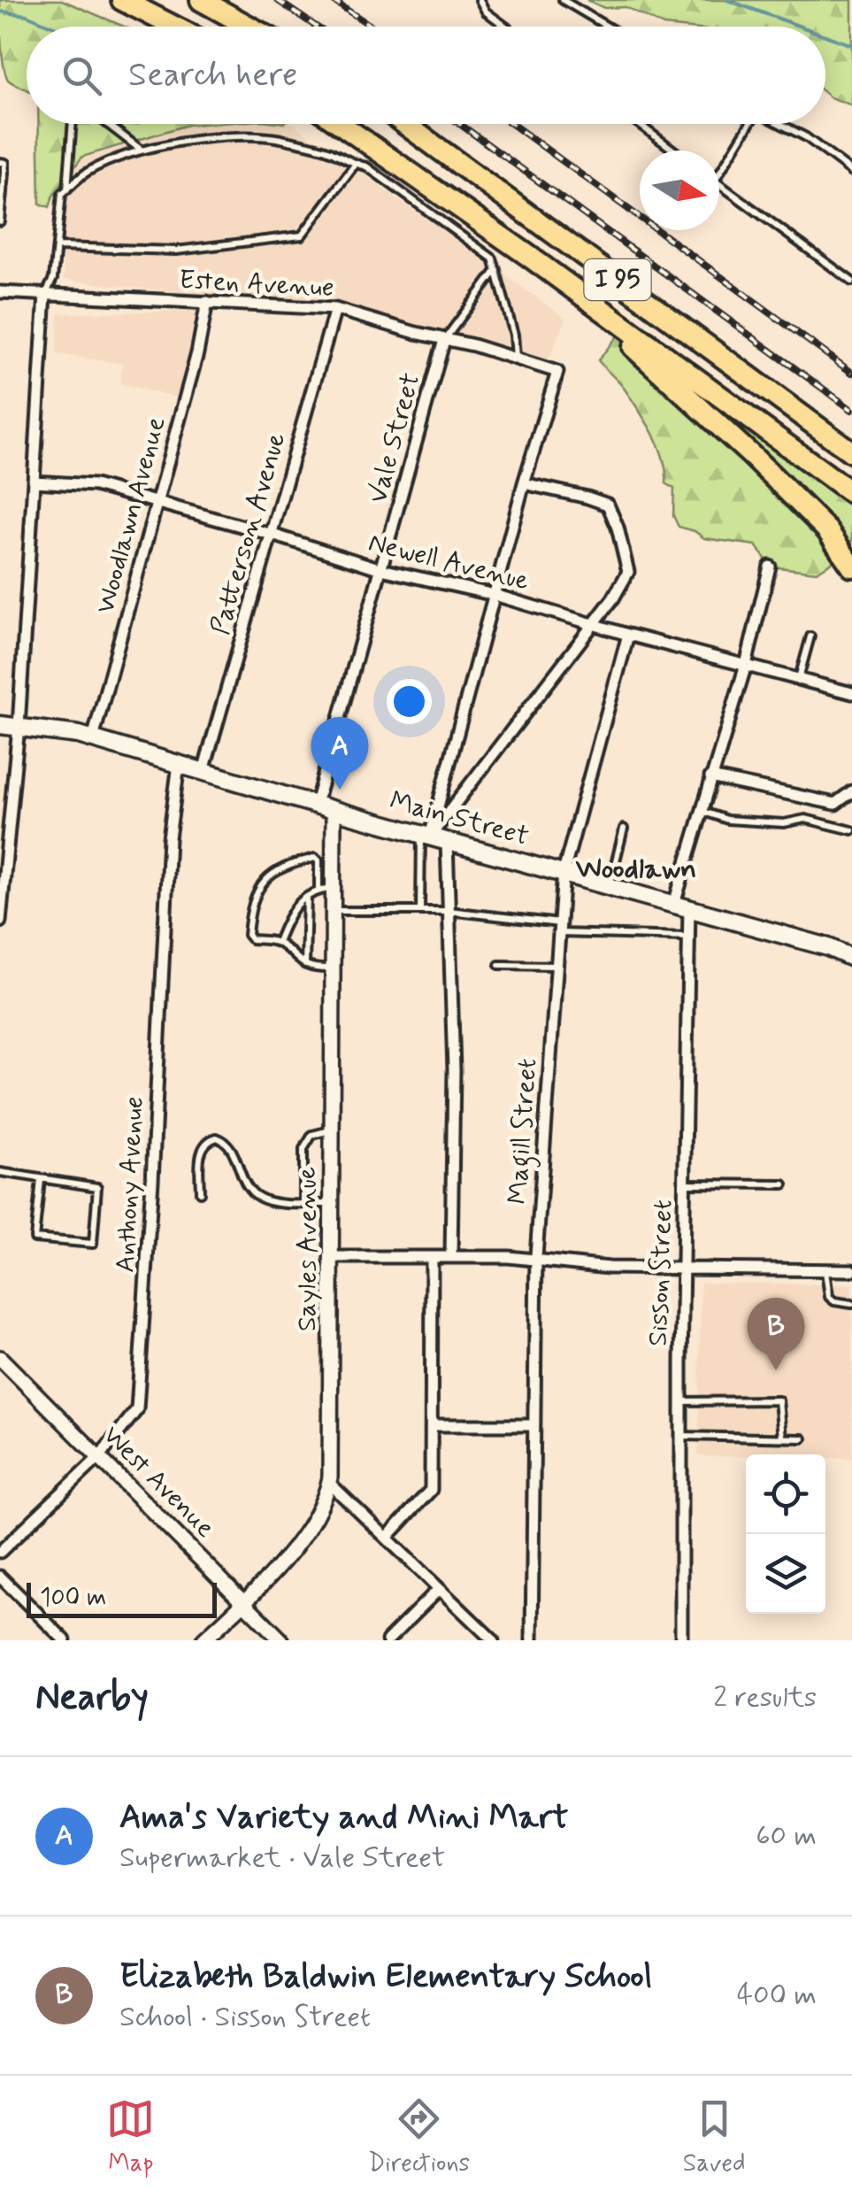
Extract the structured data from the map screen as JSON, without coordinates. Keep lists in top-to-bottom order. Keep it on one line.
{"streets":{"highway":["I 95"],"main road":["Main Street"],"street":["Esten Avenue","Vale Street","Woodlawn Avenue","Patterson Avenue","Newell Avenue","Magill Street","Anthony Avenue","Sayles Avenue","Sisson Street","West Avenue"]},"crossings":[["Esten Avenue","Vale Street"],["Esten Avenue","Woodlawn Avenue"],["Esten Avenue","Patterson Avenue"],["Vale Street","Newell Avenue"],["Vale Street","Main Street"],["Woodlawn Avenue","Newell Avenue"],["Woodlawn Avenue","Main Street"],["Patterson Avenue","Newell Avenue"],["Patterson Avenue","Main Street"],["Newell Avenue","Magill Street"],["Newell Avenue","Sisson Street"],["Main Street","Magill Street"],["Main Street","Anthony Avenue"],["Main Street","Sayles Avenue"],["Main Street","Sisson Street"],["Anthony Avenue","West Avenue"],["Sayles Avenue","West Avenue"]],"districts":["Woodlawn"],"scale_bar":"100 m","north":"right","page":{"search":"Search here","pins":["A","B"],"scale":"100 m","heading":["Nearby","2 results"],"list":[{"mark":"A","name":"Ama's Variety and Mini Mart","note":"Supermarket · Vale Street","value":"60 m"},{"mark":"B","name":"Elizabeth Baldwin Elementary School","note":"School · Sisson Street","value":"400 m"}],"nav":["Map","Directions","Saved"]}}
